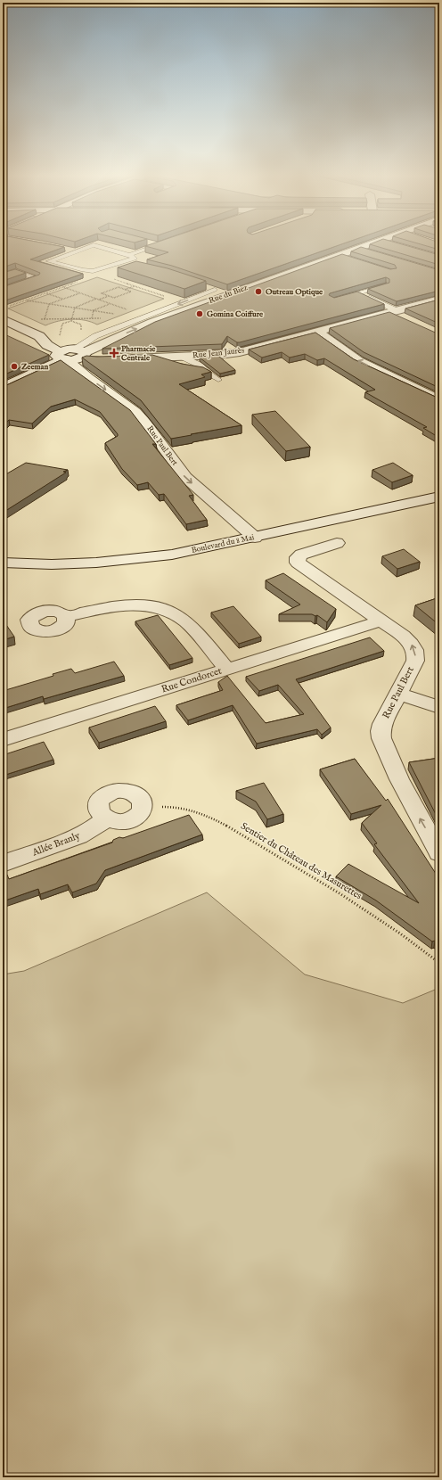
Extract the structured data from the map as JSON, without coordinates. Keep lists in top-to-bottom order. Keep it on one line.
{"streets":{"street":["Rue du Biez","Rue Jean Jaurès","Rue Paul Bert","Boulevard du 8 Mai","Rue Condorcet","Allée Branly"],"path":["Sentier du Château des Masurettes"]},"crossings":[["Rue Paul Bert","Boulevard du 8 Mai"],["Rue Paul Bert","Rue Condorcet"],["Allée Branly","Sentier du Château des Masurettes"]],"one_way":["Rue du Biez"],"places":{"other":["Outreau Optique","Gomina Coiffure","Zeeman"],"health":["Pharmacie Centrale"]}}
